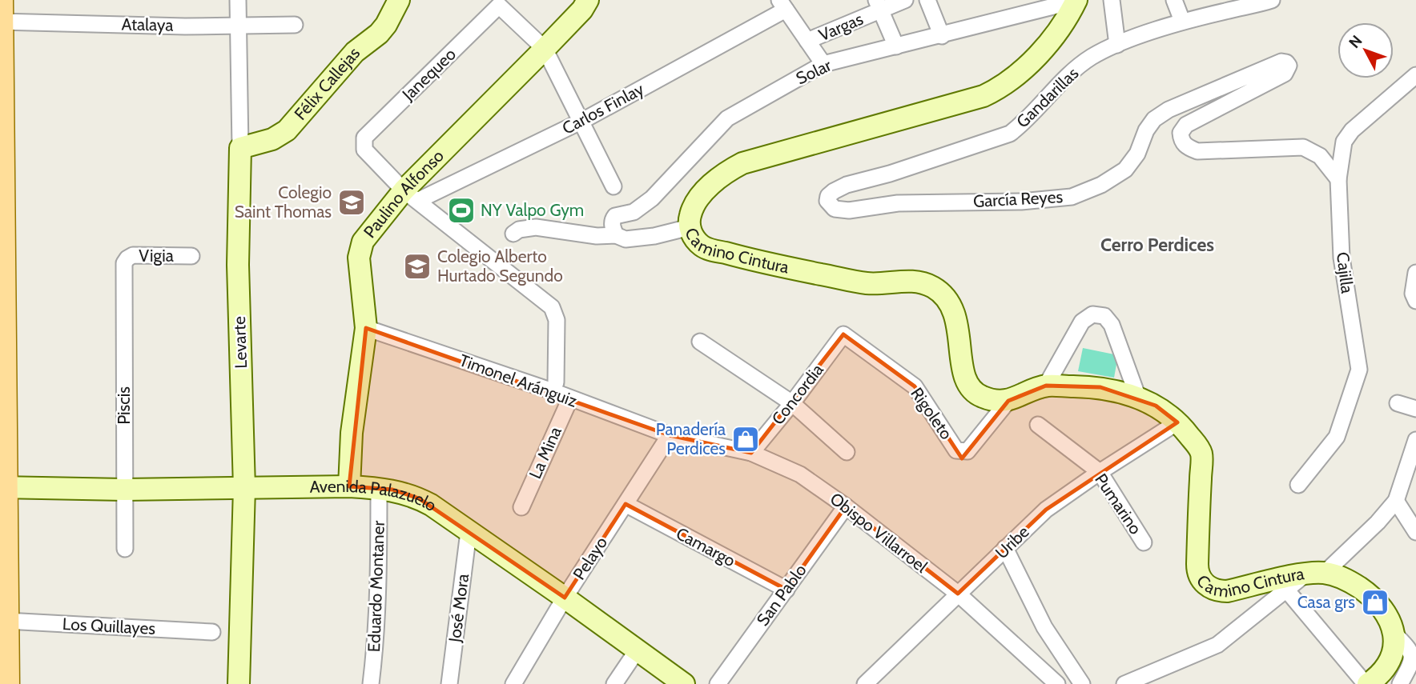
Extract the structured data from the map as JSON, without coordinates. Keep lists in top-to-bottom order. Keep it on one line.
{"streets":{"main road":["Félix Callejas","Paulino Alfonso","Camino Cintura","Levarte","Avenida Palazuelo"],"street":["Atalaya","Vargas","Solar","Janequeo","Gandarillas","Carlos Finlay","García Reyes","Vigia","Cajilla","Timonel Aránguiz","Concordia","Piscis","Rigoleto","La Mina","Pumarino","Obispo Villarroel","Uribe","Camargo","Pelayo","Eduardo Montaner","San Pablo","José Mora","Los Quillayes"]},"crossings":[["Atalaya","Levarte"],["Solar","Camino Cintura"],["Janequeo","Carlos Finlay"],["Janequeo","Paulino Alfonso"],["Félix Callejas","Levarte"],["Gandarillas","García Reyes"],["Carlos Finlay","Paulino Alfonso"],["Paulino Alfonso","Timonel Aránguiz"],["Paulino Alfonso","Avenida Palazuelo"],["García Reyes","Cajilla"],["Camino Cintura","Rigoleto"],["Camino Cintura","Uribe"],["Vigia","Piscis"],["Levarte","Avenida Palazuelo"],["Timonel Aránguiz","La Mina"],["Timonel Aránguiz","Obispo Villarroel"],["Timonel Aránguiz","Pelayo"],["Concordia","Rigoleto"],["Concordia","Obispo Villarroel"],["Piscis","Avenida Palazuelo"],["Avenida Palazuelo","Pelayo"],["Avenida Palazuelo","Eduardo Montaner"],["Avenida Palazuelo","José Mora"],["Pumarino","Uribe"],["Obispo Villarroel","Uribe"],["Obispo Villarroel","Pelayo"],["Obispo Villarroel","San Pablo"],["Camargo","Pelayo"],["Camargo","San Pablo"]],"districts":["Cerro Perdices"],"places":{"school or university":["Colegio Saint Thomas","Colegio Alberto Hurtado Segundo"],"sports":["NY Valpo Gym"],"shop":["Panadería Perdices","Casa grs"]},"north":"top left"}
